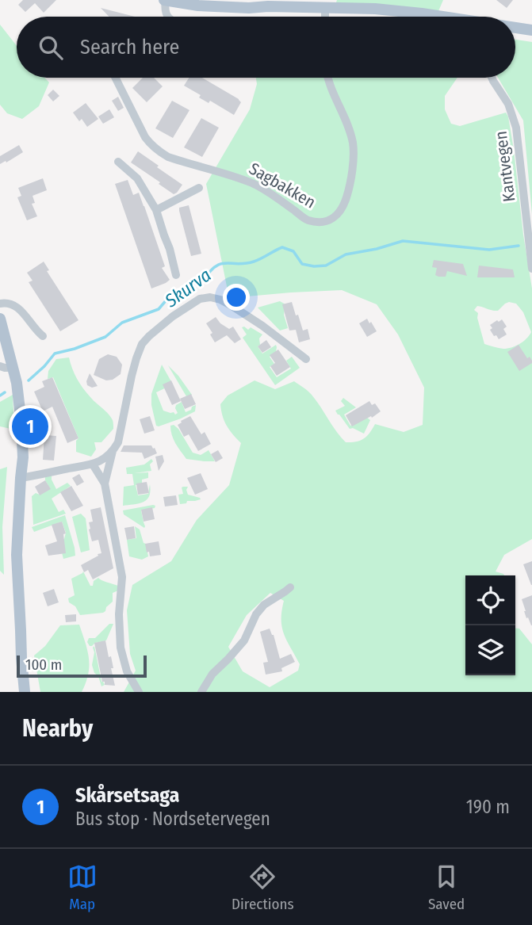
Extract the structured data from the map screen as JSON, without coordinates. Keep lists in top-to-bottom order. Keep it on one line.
{"streets":{"street":["Kantvegen","Sagbakken"]},"water":["Skurva"],"scale_bar":"100 m","page":{"search":"Search here","pins":"1","scale":"100 m","heading":"Nearby","list":[{"mark":"1","name":"Skårsetsaga","note":"Bus stop · Nordsetervegen","value":"190 m"}],"nav":["Map","Directions","Saved"]}}
